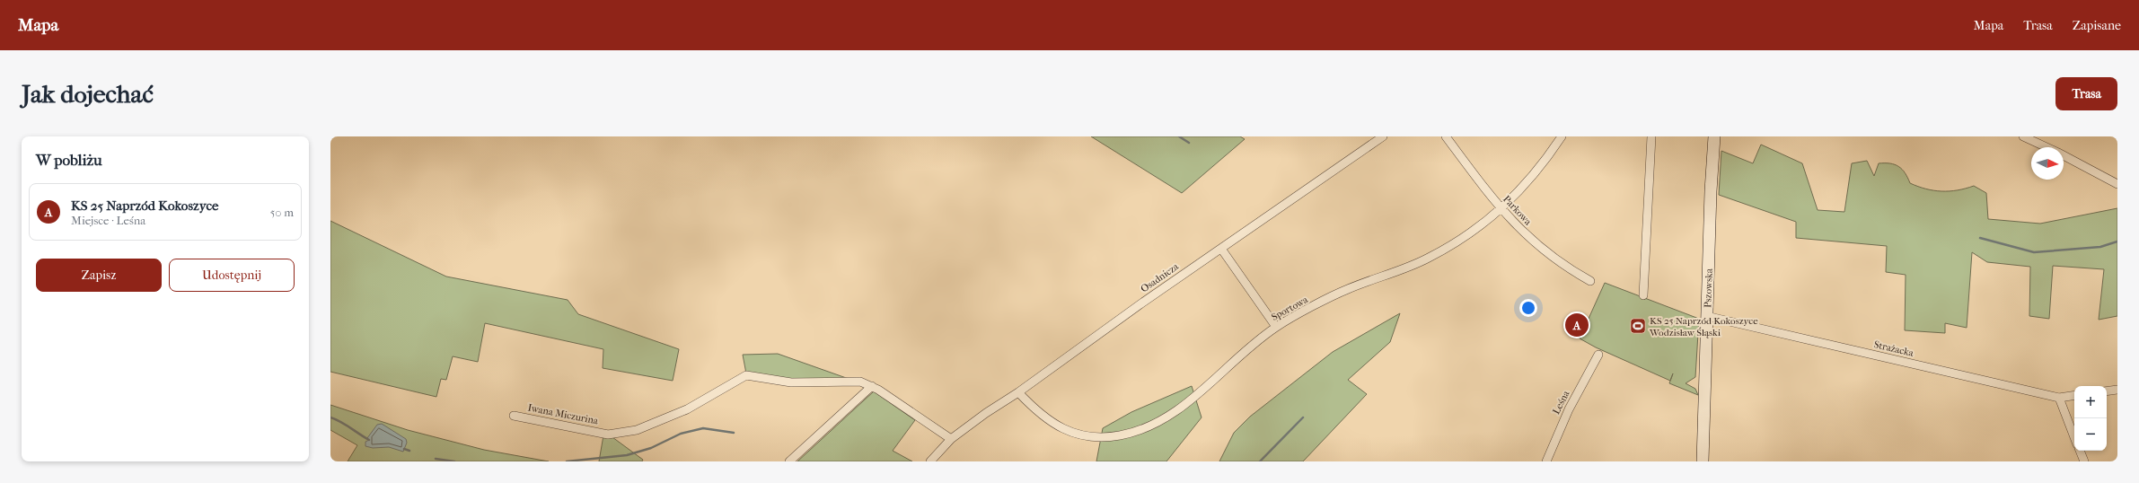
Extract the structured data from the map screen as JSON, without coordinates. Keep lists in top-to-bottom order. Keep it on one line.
{"streets":{"main road":["Pszowska"],"street":["Parkowa","Osadnicza","Sportowa","Strażacka","Leśna","Iwana Miczurina"]},"crossings":[["Parkowa","Sportowa"],["Osadnicza","Sportowa"],["Pszowska","Strażacka"]],"places":{"sports":["KS 25 Naprzód Kokoszyce Wodzisław Śląski"]},"north":"right","page":{"header":"Mapa","nav":["Mapa","Trasa","Zapisane"],"buttons":["Trasa",["Zapisz","Udostępnij"]],"title":"Jak dojechać","heading":"W pobliżu","list":[{"mark":"A","name":"KS 25 Naprzód Kokoszyce","note":"Miejsce · Leśna","value":"50 m"}],"pins":"A","map_buttons":["+","−"]}}
